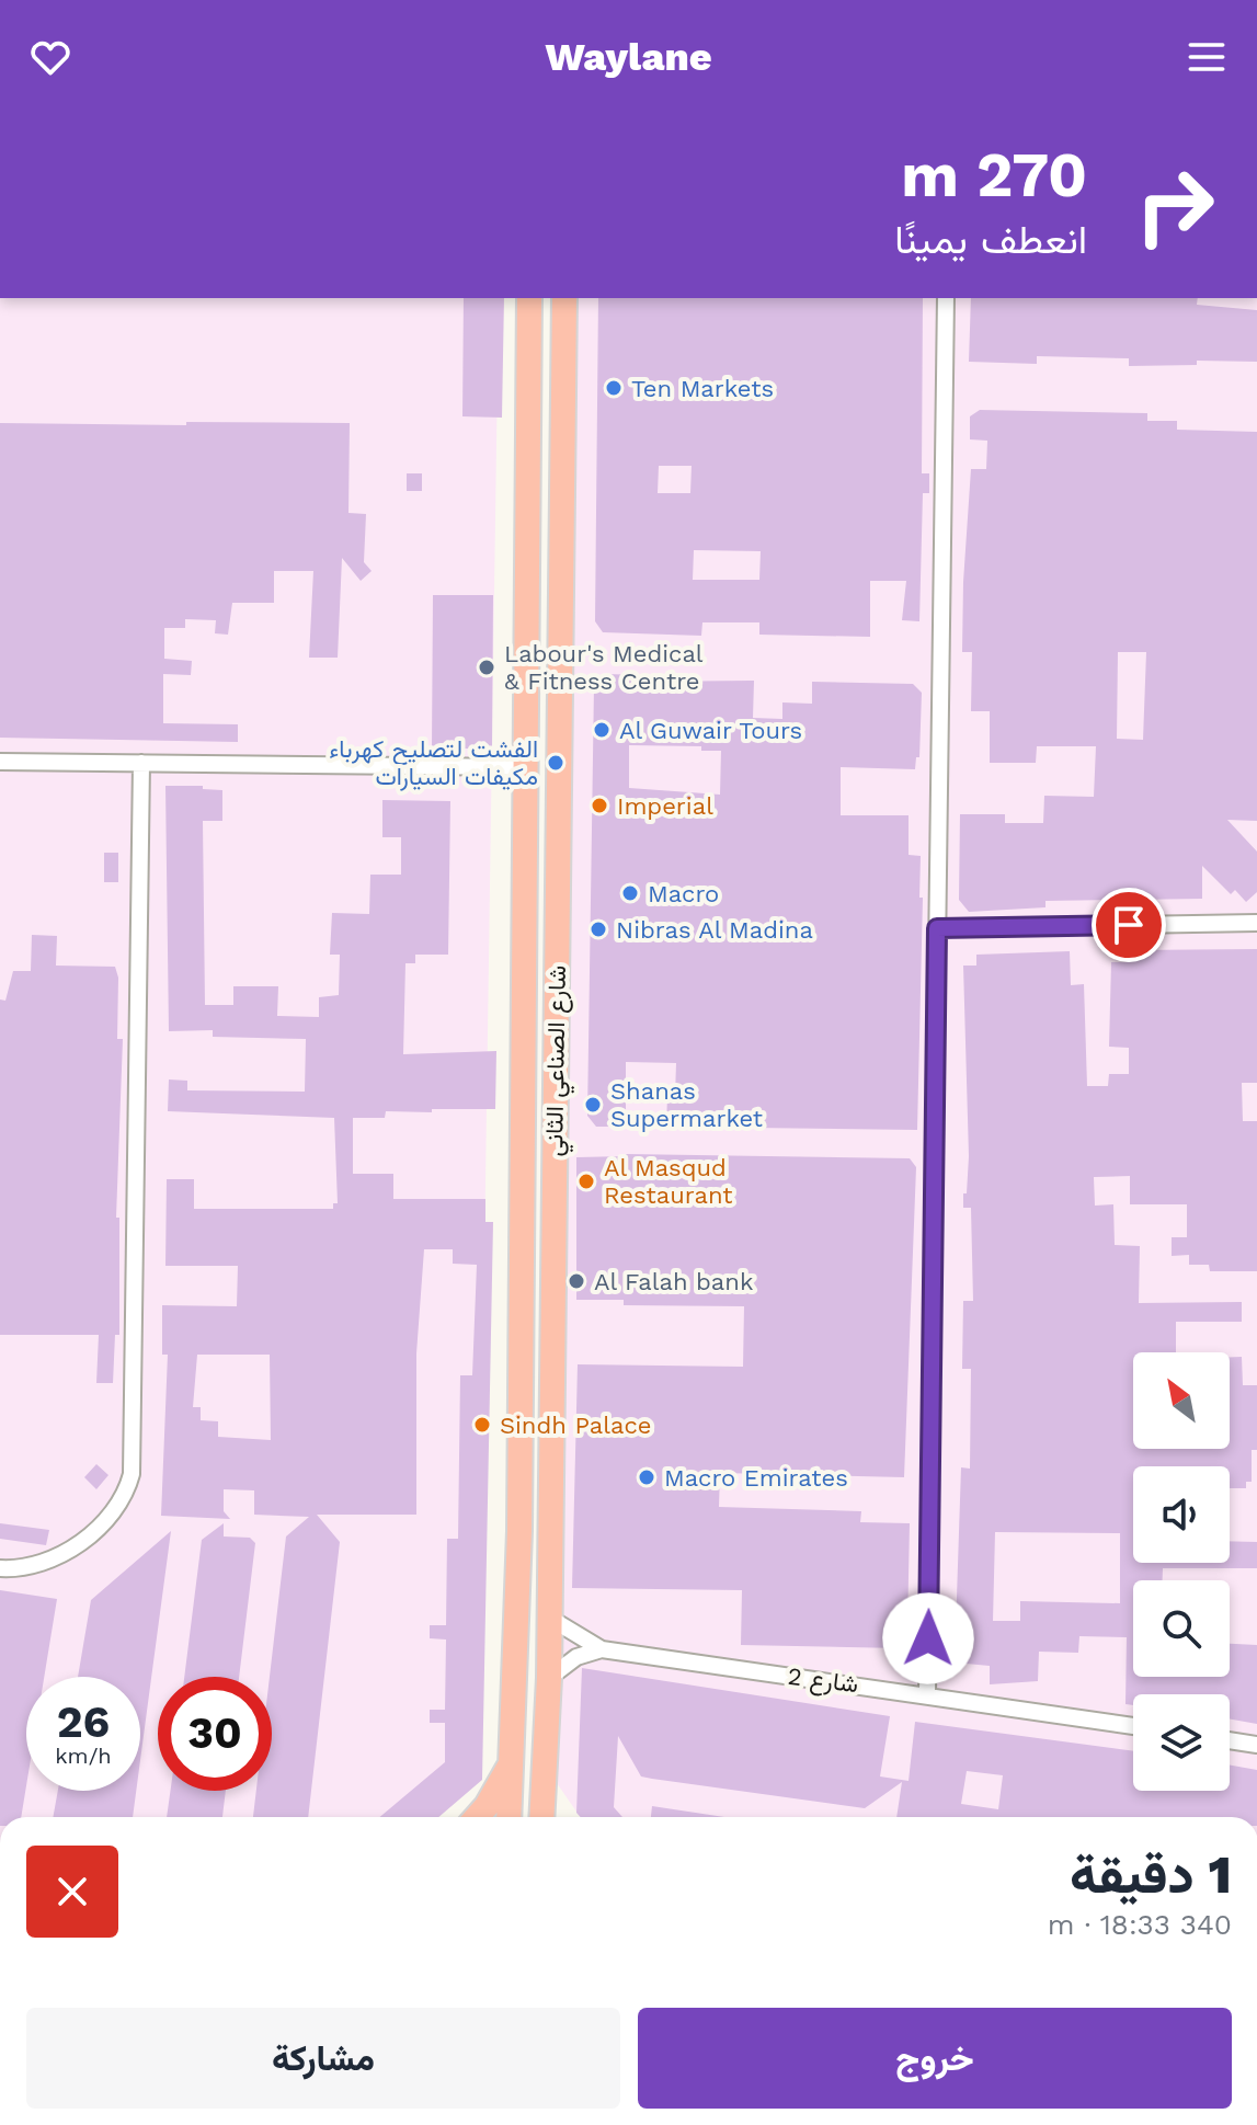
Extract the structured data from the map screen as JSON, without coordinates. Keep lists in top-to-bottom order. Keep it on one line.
{"streets":{"main road":["شارع الصناعي الثاني"],"street":["شارع 2"]},"crossings":[["شارع الصناعي الثاني","شارع 2"]],"places":["Ten Markets","Labour's Medical & Fitness Centre","Al Guwair Tours","الفشت لتصلیح کھرباء مکیفات السیارات","Imperial","Macro","Nibras Al Madina","Shanas Supermarket","Al Masqud Restaurant","Al Falah bank","Sindh Palace","Macro Emirates"],"north":"top left","page":{"header":"Waylane","turn":["270 m","انعطف يمينًا"],"speed":"26 km/h","limit":"30","heading":["1 دقيقة","340 m · 18:33"],"buttons":["خروج","مشاركة"]}}
